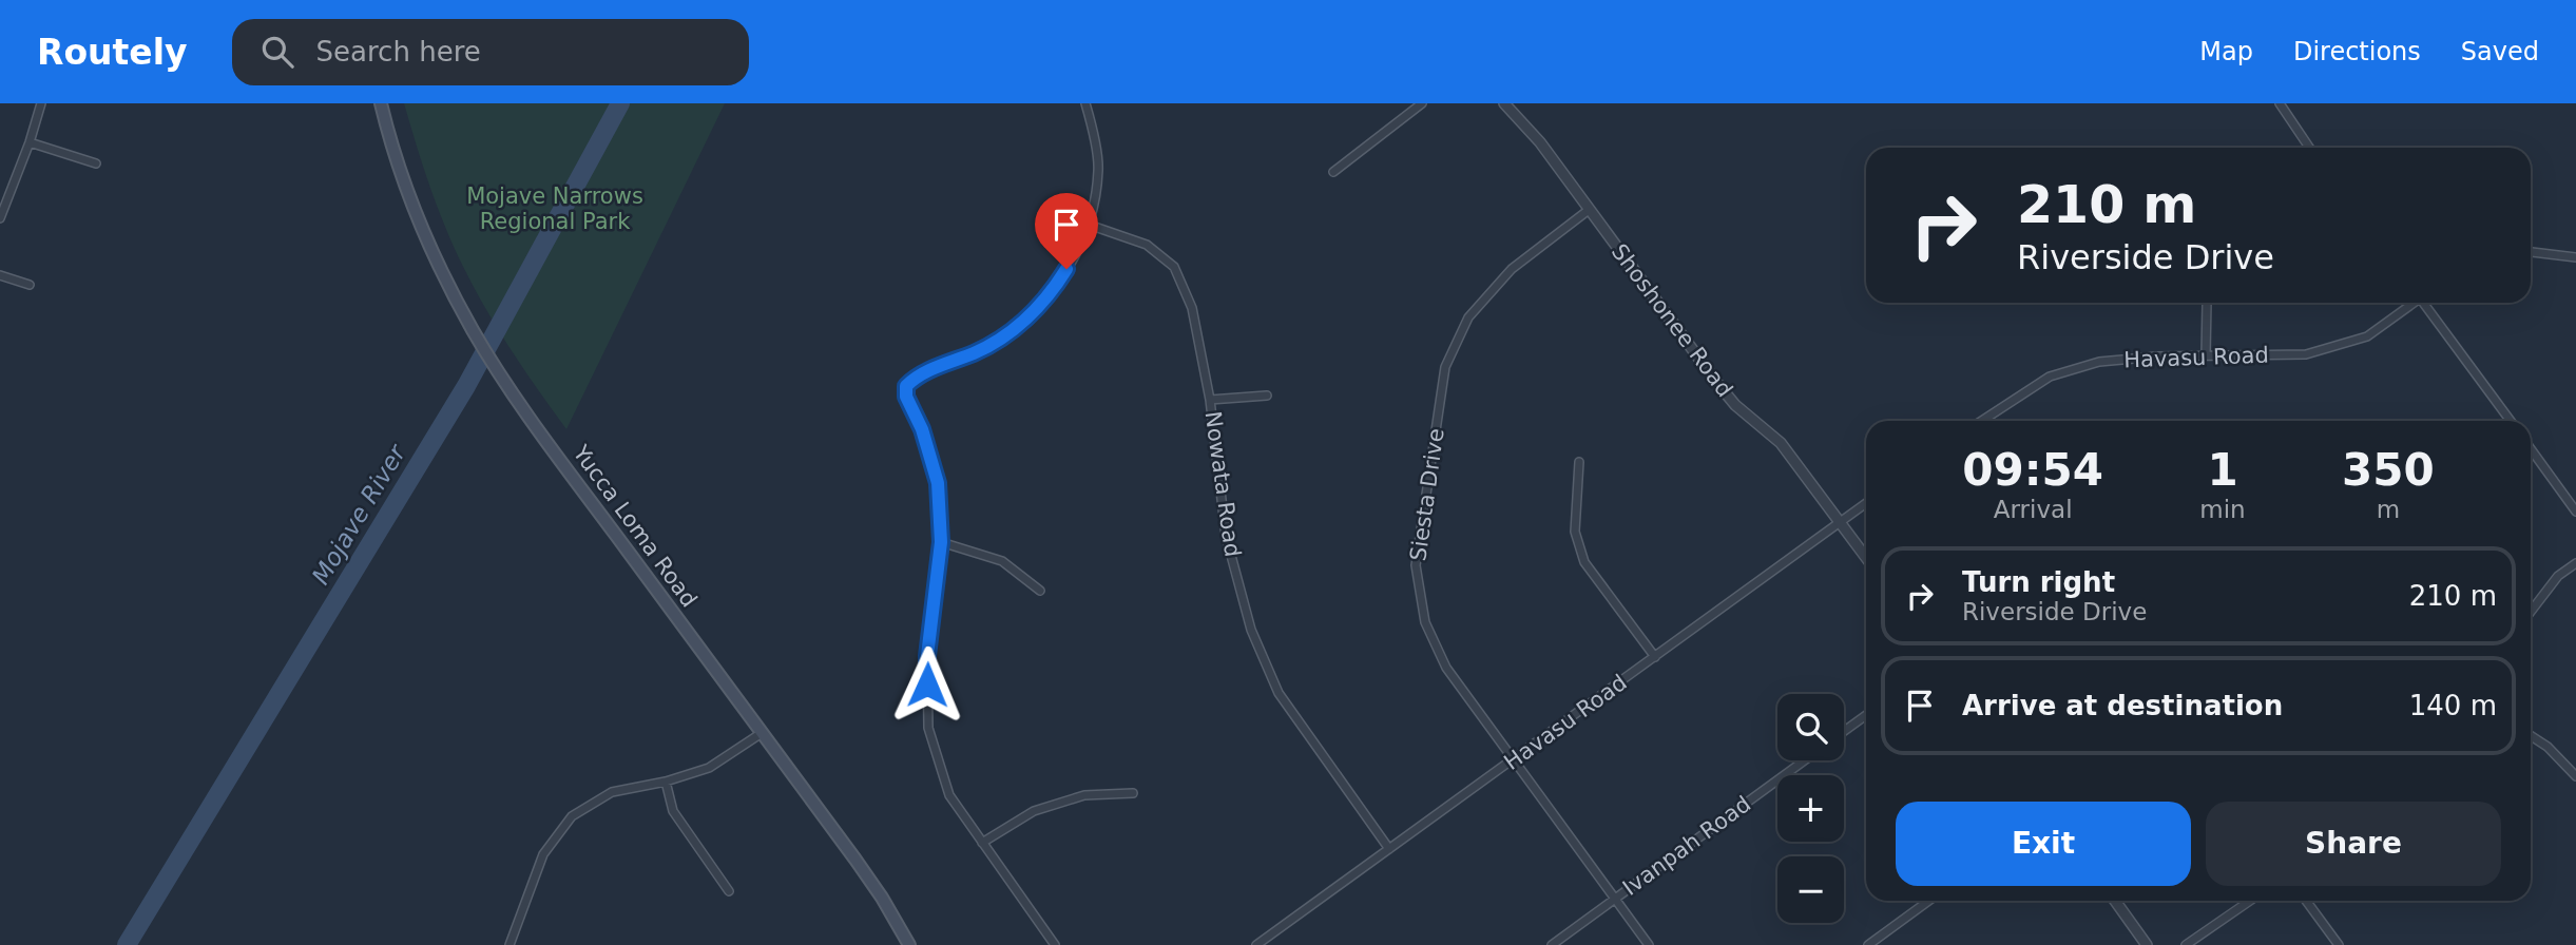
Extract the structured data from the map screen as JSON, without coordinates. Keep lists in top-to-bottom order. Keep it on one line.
{"streets":{"main road":["Yucca Loma Road"],"street":["Shoshonee Road","Havasu Road","Nowata Road","Siesta Drive","Ivanpah Road"]},"crossings":[["Shoshonee Road","Havasu Road"],["Shoshonee Road","Siesta Drive"],["Havasu Road","Nowata Road"],["Havasu Road","Siesta Drive"],["Siesta Drive","Ivanpah Road"]],"water":["Mojave River"],"parks":["Mojave Narrows Regional Park"],"page":{"header":"Routely","search":"Search here","nav":["Map","Directions","Saved"],"turn":["210 m","Riverside Drive"],"eta":["09:54","Arrival","1","min","350","m"],"list":[{"name":"Turn right","note":"Riverside Drive","value":"210 m"},{"name":"Arrive at destination","value":"140 m"}],"map_buttons":["+","−"],"buttons":["Exit","Share"]}}
